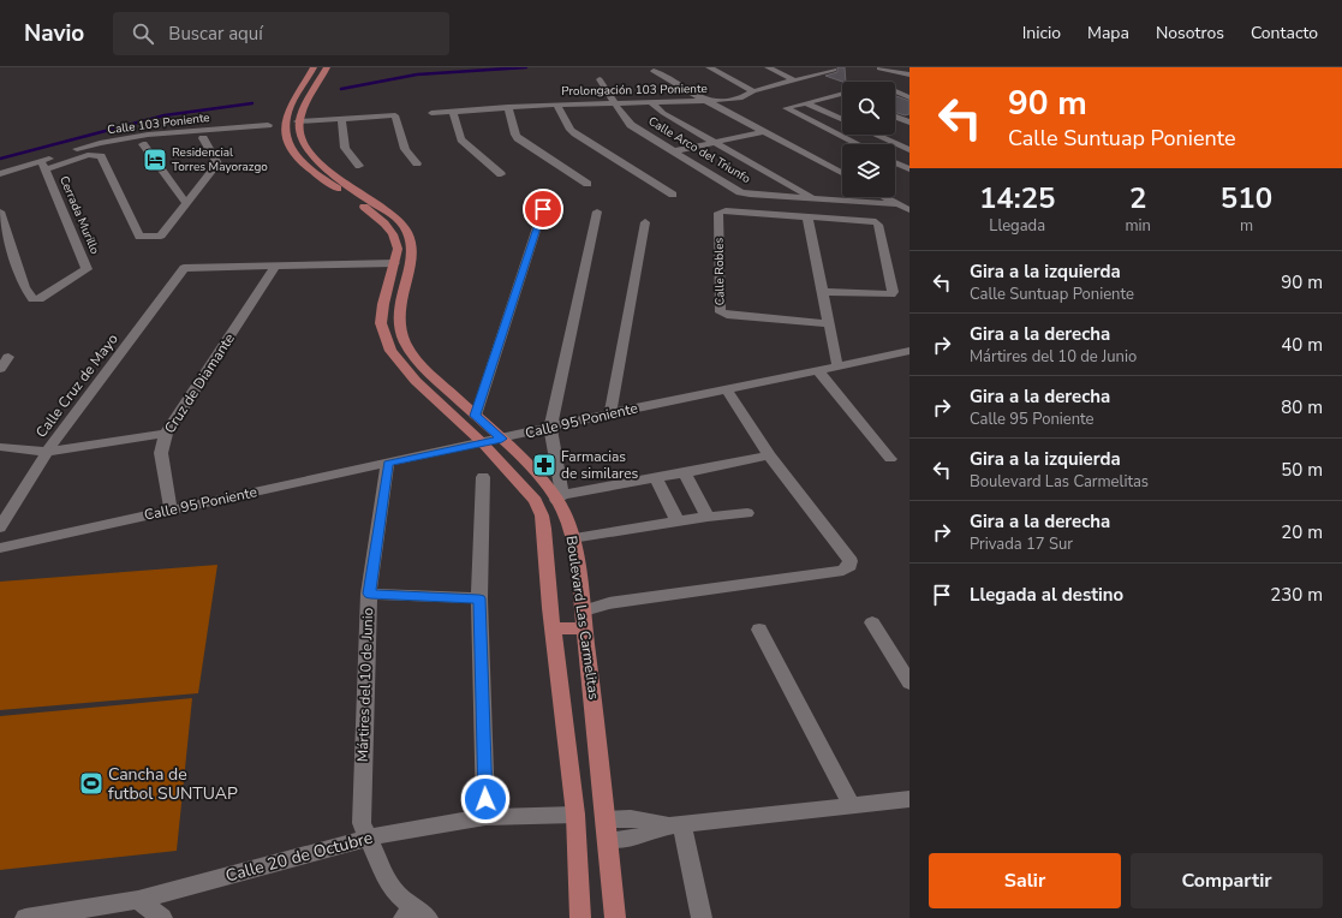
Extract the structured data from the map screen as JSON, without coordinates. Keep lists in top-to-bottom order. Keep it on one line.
{"streets":{"main road":["Boulevard Las Carmelitas"],"street":["Prolongación 103 Poniente","Calle 103 Poniente","Calle Arco del Triunfo","Cerrada Murillo","Calle Robles","Cruz de Diamante","Calle Cruz de Mayo","Calle 95 Poniente","Mártires del 10 de Junio","Calle 20 de Octubre"]},"crossings":[["Prolongación 103 Poniente","Calle Arco del Triunfo"],["Calle 103 Poniente","Cerrada Murillo"],["Cruz de Diamante","Calle Cruz de Mayo"],["Cruz de Diamante","Calle 95 Poniente"],["Calle 95 Poniente","Boulevard Las Carmelitas"],["Calle 95 Poniente","Mártires del 10 de Junio"],["Boulevard Las Carmelitas","Calle 20 de Octubre"],["Mártires del 10 de Junio","Calle 20 de Octubre"]],"places":{"hotel":["Residencial Torres Mayorazgo"],"pharmacy":["Farmacias de similares"],"sports":["Cancha de futbol SUNTUAP"]},"page":{"header":"Navio","search":"Buscar aquí","nav":["Inicio","Mapa","Nosotros","Contacto"],"turn":["90 m","Calle Suntuap Poniente"],"eta":["14:25","Llegada","2","min","510","m"],"list":[{"name":"Gira a la izquierda","note":"Calle Suntuap Poniente","value":"90 m"},{"name":"Gira a la derecha","note":"Mártires del 10 de Junio","value":"40 m"},{"name":"Gira a la derecha","note":"Calle 95 Poniente","value":"80 m"},{"name":"Gira a la izquierda","note":"Boulevard Las Carmelitas","value":"50 m"},{"name":"Gira a la derecha","note":"Privada 17 Sur","value":"20 m"},{"name":"Llegada al destino","value":"230 m"}],"buttons":["Salir","Compartir"]}}
